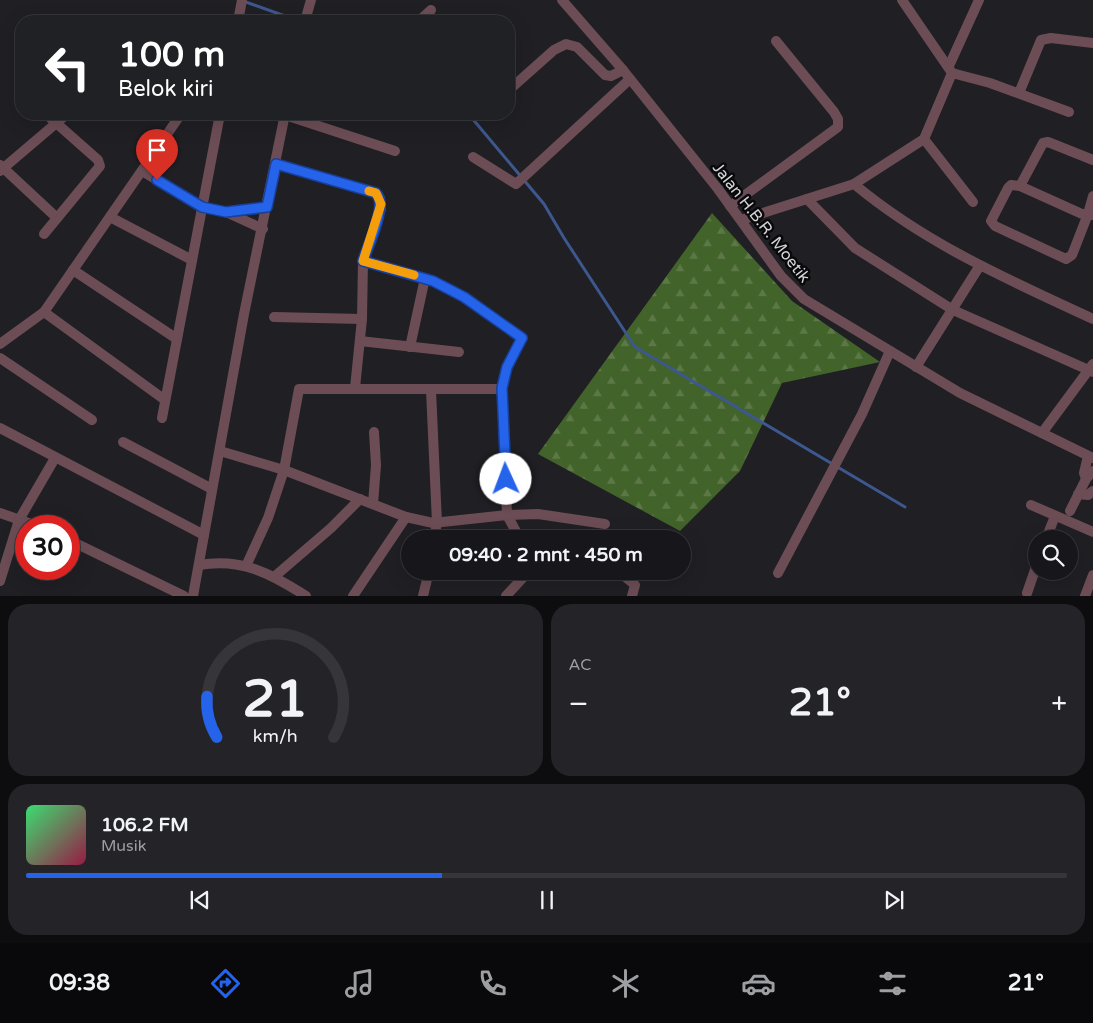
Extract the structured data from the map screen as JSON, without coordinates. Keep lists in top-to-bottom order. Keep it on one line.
{"streets":{"street":["Jalan H.B.R. Moetik"]},"page":{"turn":["100 m","Belok kiri"],"limit":"30","trip":"09:40 · 2 mnt · 450 m","tile":"AC","heat":["−","21°","+"],"song":["106.2 FM","Musik"],"tabs":["09:38","21°"],"gauge":["21","km/h"]}}
